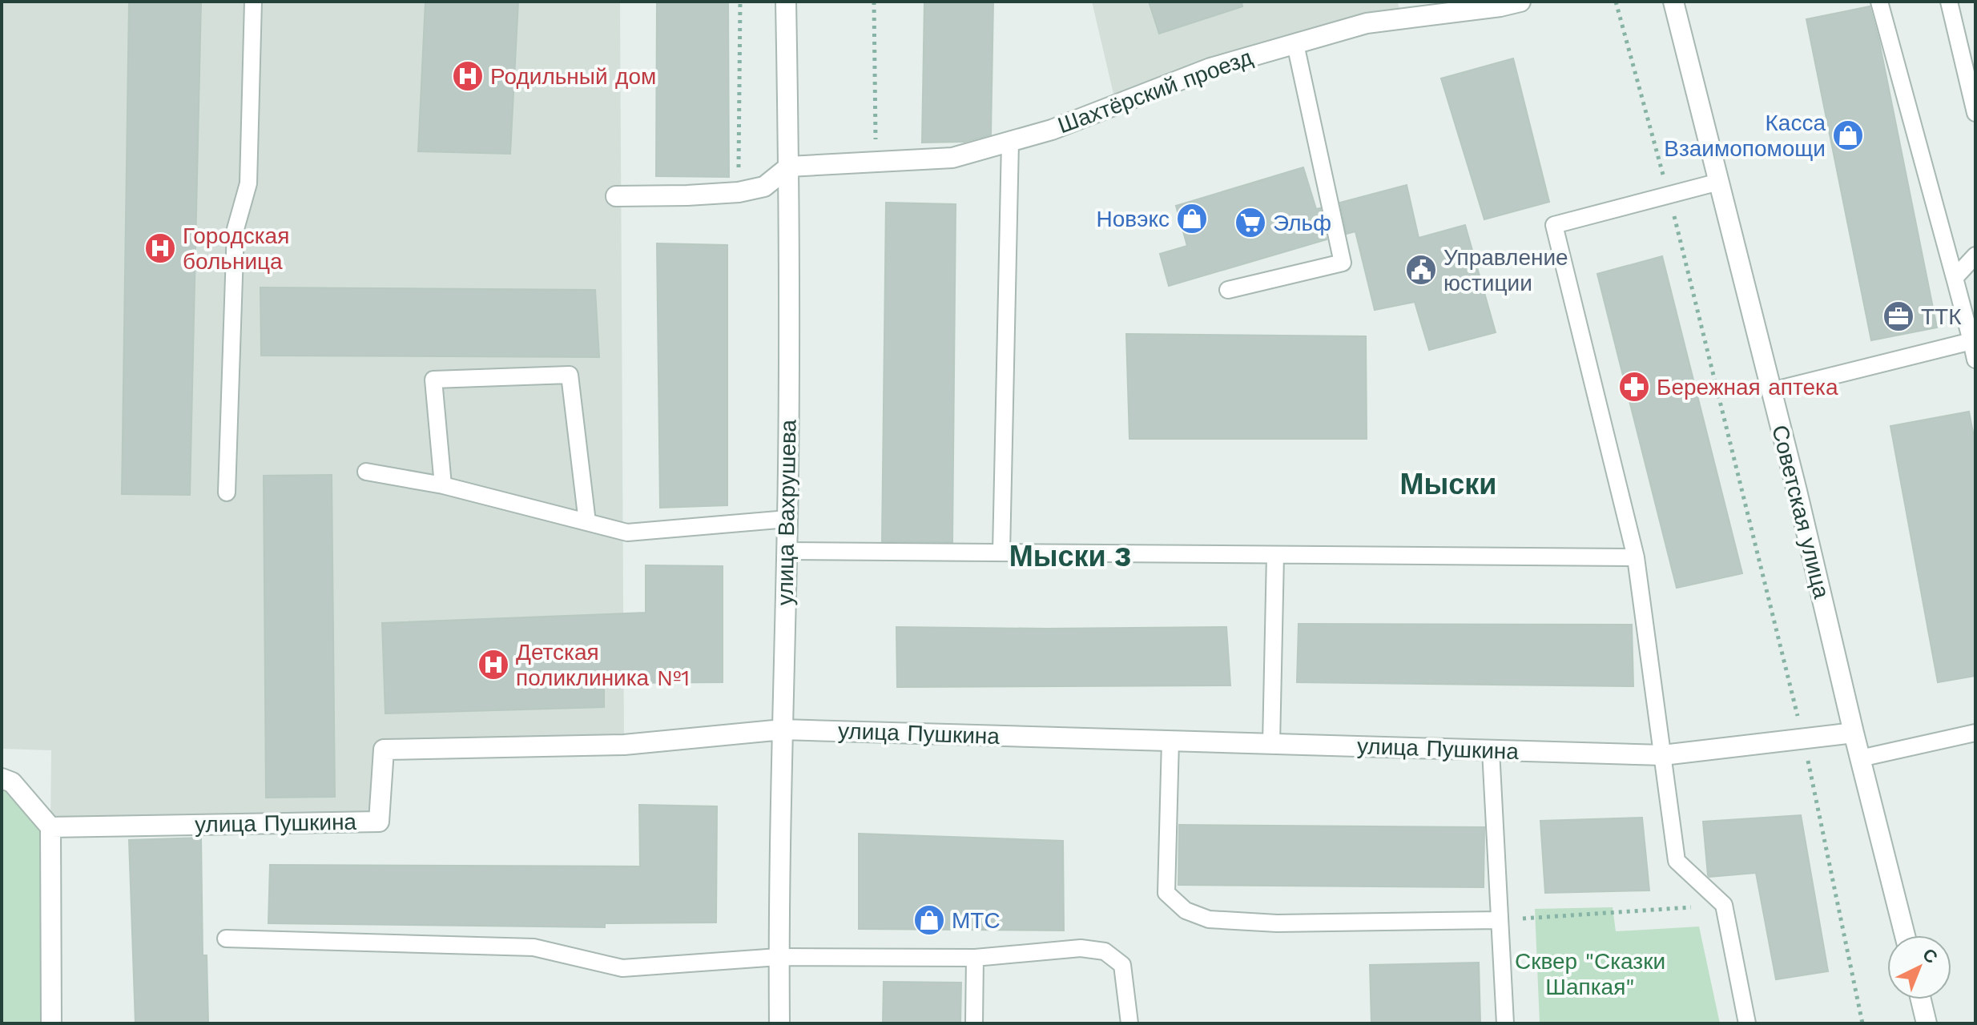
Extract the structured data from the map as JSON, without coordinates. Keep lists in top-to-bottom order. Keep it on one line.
{"streets":{"street":["Шахтёрский проезд","Советская улица","улица Вахрушева","улица Пушкина"]},"crossings":[["Шахтёрский проезд","улица Вахрушева"],["Советская улица","улица Пушкина"],["улица Вахрушева","улица Пушкина"]],"districts":["Мыски","Мыски 3"],"parks":["Сквер \"Сказки Шапкая\""],"places":{"hospital":["Родильный дом","Городская больница","Детская поликлиника №1"],"shop":["Касса Взаимопомощи","Новэкс","МТС"],"supermarket":["Эльф"],"public building":["Управление юстиции"],"office":["ТТК"],"pharmacy":["Бережная аптека"]},"north":"top right"}
